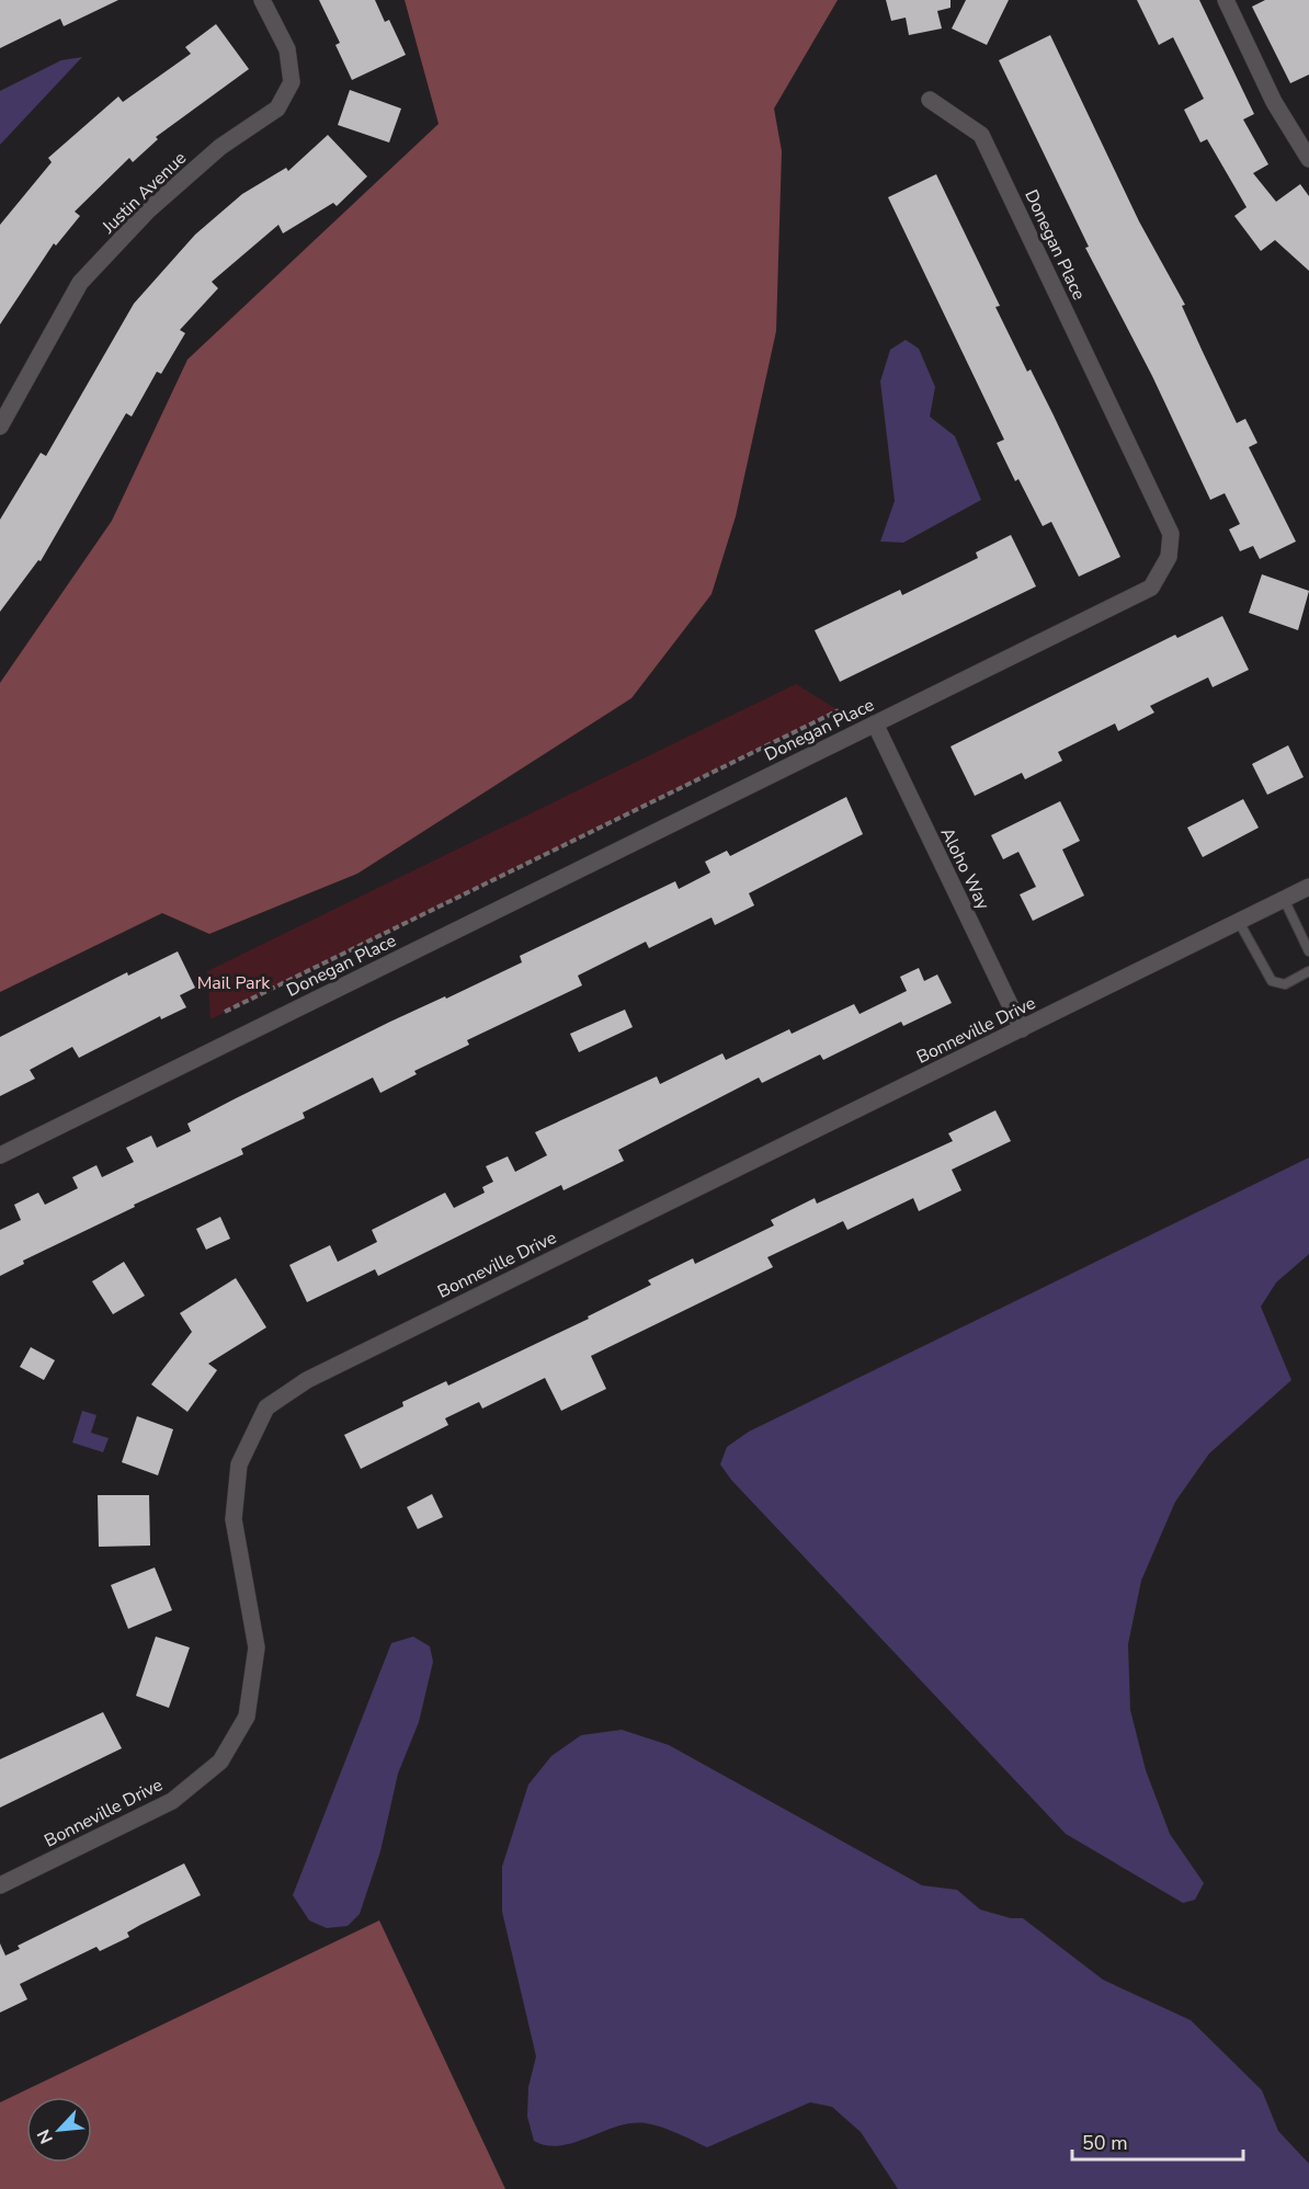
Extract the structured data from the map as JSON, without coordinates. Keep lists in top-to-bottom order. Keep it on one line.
{"streets":{"street":["Justin Avenue","Donegan Place","Aloho Way","Bonneville Drive"]},"crossings":[["Donegan Place","Aloho Way"],["Aloho Way","Bonneville Drive"]],"parks":["Mail Park"],"scale_bar":"50 m","north":"bottom left"}
